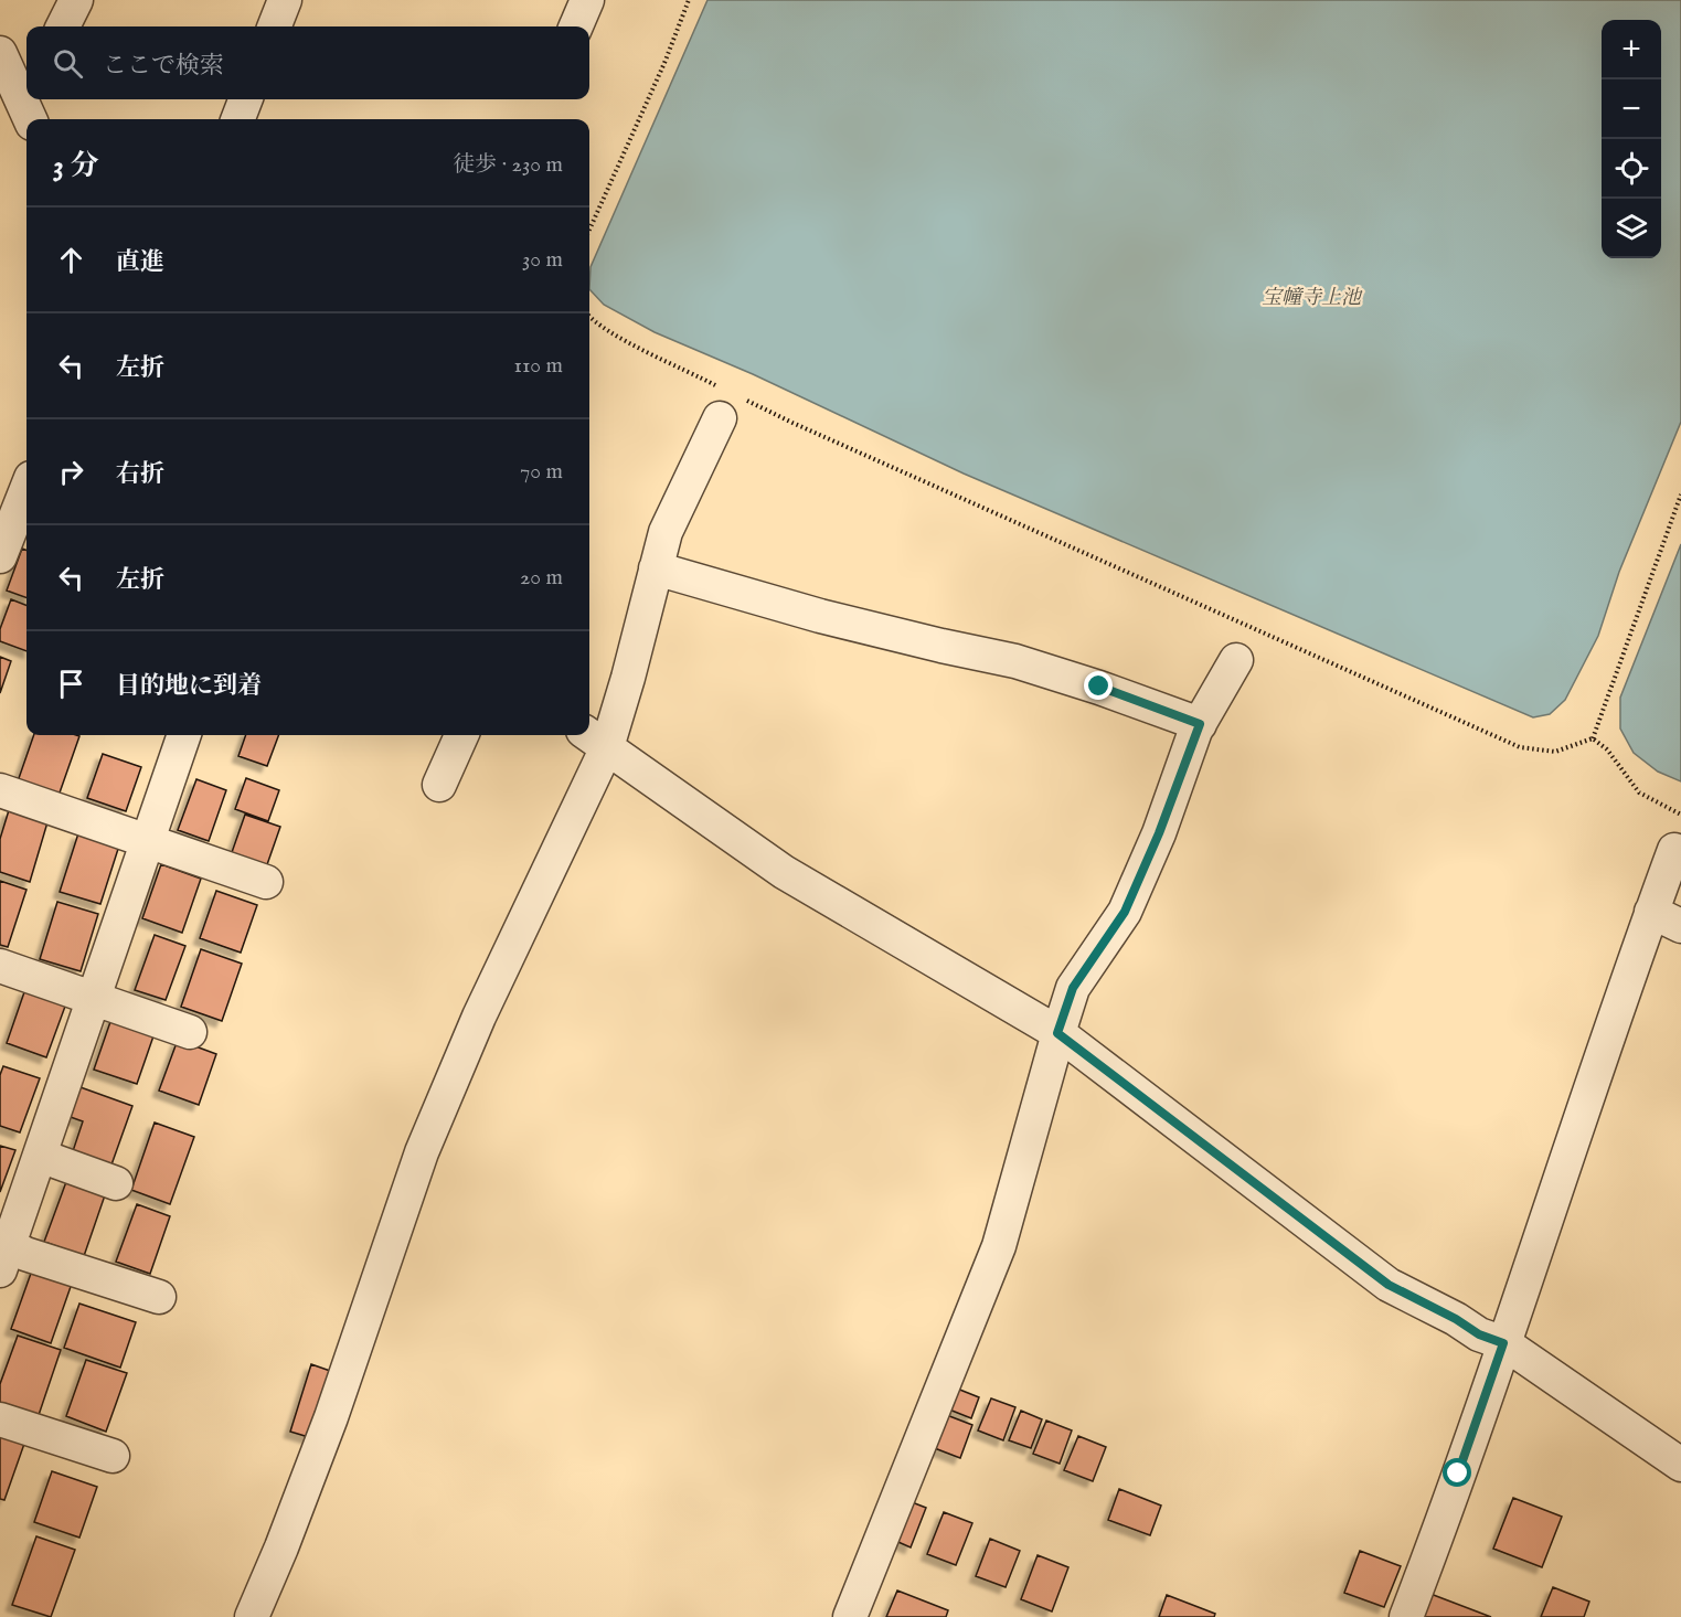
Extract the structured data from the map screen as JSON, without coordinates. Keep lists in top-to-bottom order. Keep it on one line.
{"water":["宝幢寺上池"],"page":{"map_buttons":["+","−"],"search":"ここで検索","heading":["3 分","徒歩 · 230 m"],"list":[["直進","30 m"],["左折","110 m"],["右折","70 m"],["左折","20 m"],"目的地に到着"]}}
